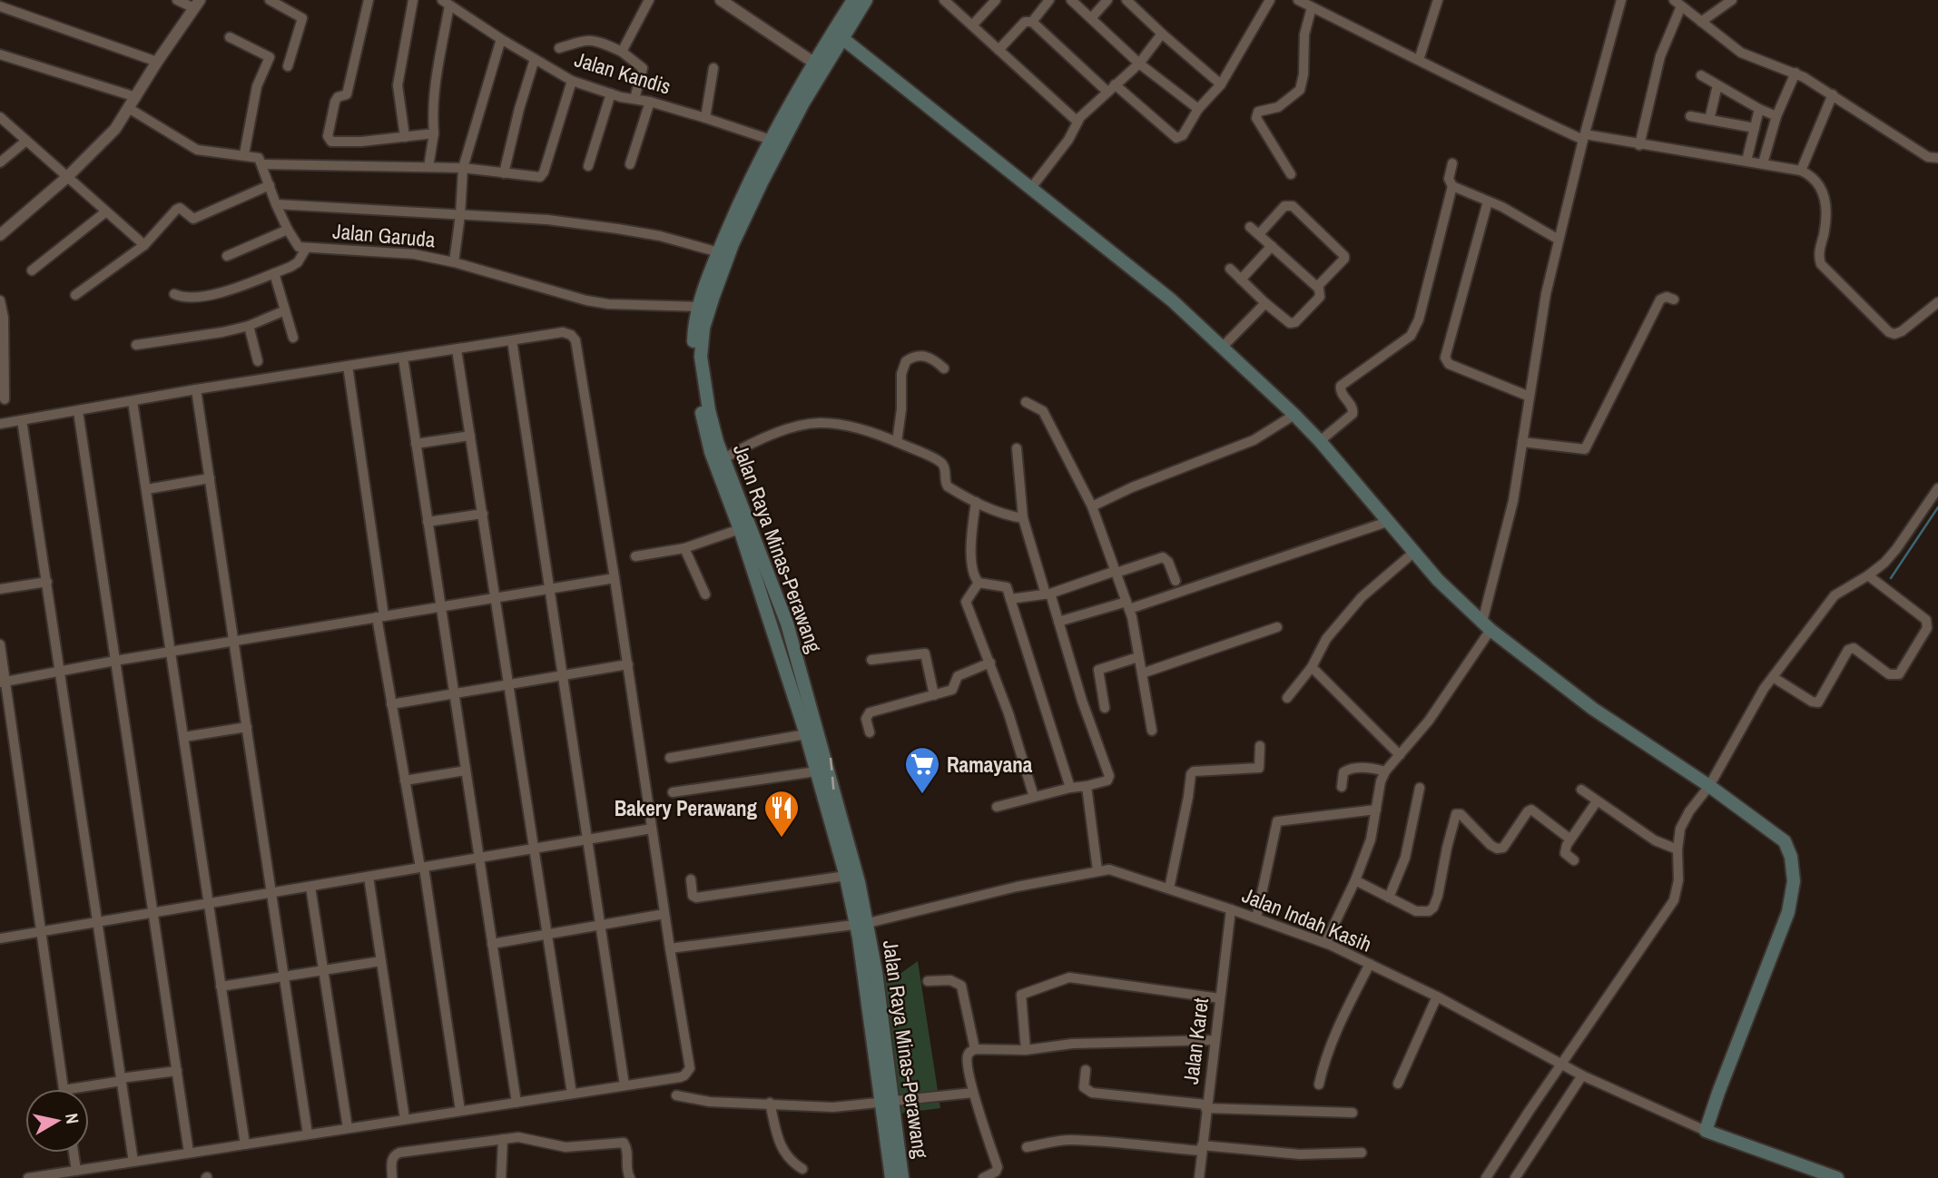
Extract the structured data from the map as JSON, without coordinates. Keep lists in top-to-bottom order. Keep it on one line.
{"streets":{"main road":["Jalan Raya Minas-Perawang"],"street":["Jalan Kandis","Jalan Garuda","Jalan Indah Kasih","Jalan Karet"]},"crossings":[["Jalan Kandis","Jalan Raya Minas-Perawang"],["Jalan Garuda","Jalan Raya Minas-Perawang"],["Jalan Raya Minas-Perawang","Jalan Indah Kasih"],["Jalan Indah Kasih","Jalan Karet"]],"places":{"supermarket":["Ramayana"],"restaurant":["Bakery Perawang"]},"north":"right"}
